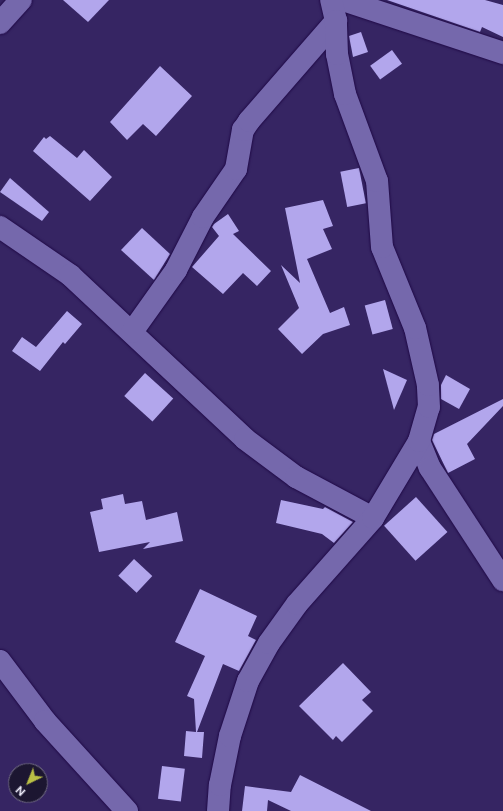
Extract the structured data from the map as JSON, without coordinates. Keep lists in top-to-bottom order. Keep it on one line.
{"north":"bottom left"}
